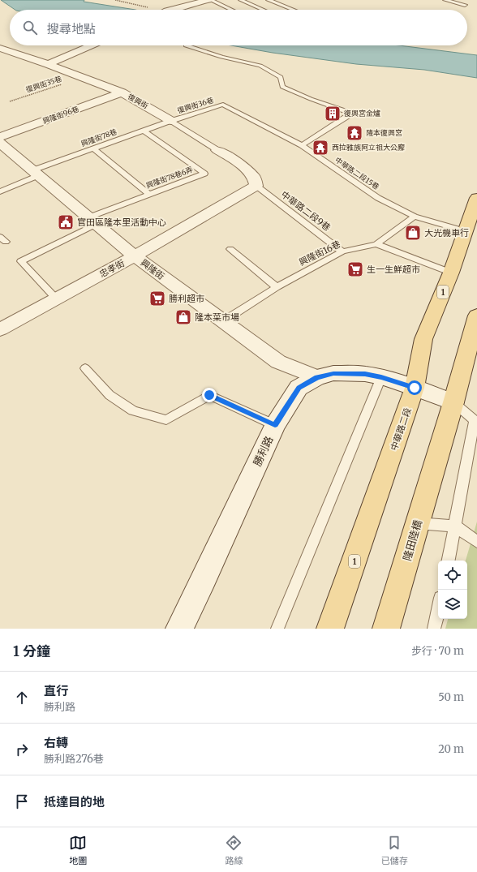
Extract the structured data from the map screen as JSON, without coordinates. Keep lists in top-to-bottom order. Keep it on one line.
{"streets":{"main road":["1","中華路二段","勝利路","隆田陸橋"],"street":["復興街","興隆街96巷","忠孝街","興隆街"],"lane":["復興街36巷","興隆街78巷","中華路二段15巷","興隆街78巷6弄","中華路二段9巷","興隆街16巷"],"path":["復興街35巷"]},"crossings":[["復興街35巷","復興街"],["復興街","復興街36巷"],["復興街","興隆街96巷"],["復興街","興隆街78巷"],["復興街","中華路二段9巷"],["復興街","忠孝街"],["復興街36巷","興隆街78巷"],["復興街36巷","中華路二段15巷"],["興隆街78巷","興隆街78巷6弄"],["興隆街78巷","興隆街"],["中華路二段15巷","興隆街16巷"],["興隆街78巷6弄","忠孝街"],["興隆街78巷6弄","興隆街"],["中華路二段9巷","興隆街16巷"],["中華路二段9巷","忠孝街"],["興隆街16巷","興隆街"],["忠孝街","興隆街"],["興隆街","勝利路"],["中華路二段","勝利路"],["勝利路","隆田陸橋"]],"places":{"building":["復興宮金爐"],"temple":["隆本復興宮","西拉雅族阿立祖大公廨"],"public building":["官田區隆本里活動中心"],"shop":["大光機車行","隆本菜市場"],"supermarket":["生一生鮮超市","勝利超市"]},"page":{"search":"搜尋地點","heading":["1 分鐘","步行 · 70 m"],"list":[["直行","勝利路","50 m"],["右轉","勝利路276巷","20 m"],"抵達目的地"],"nav":["地圖","路線","已儲存"]}}
